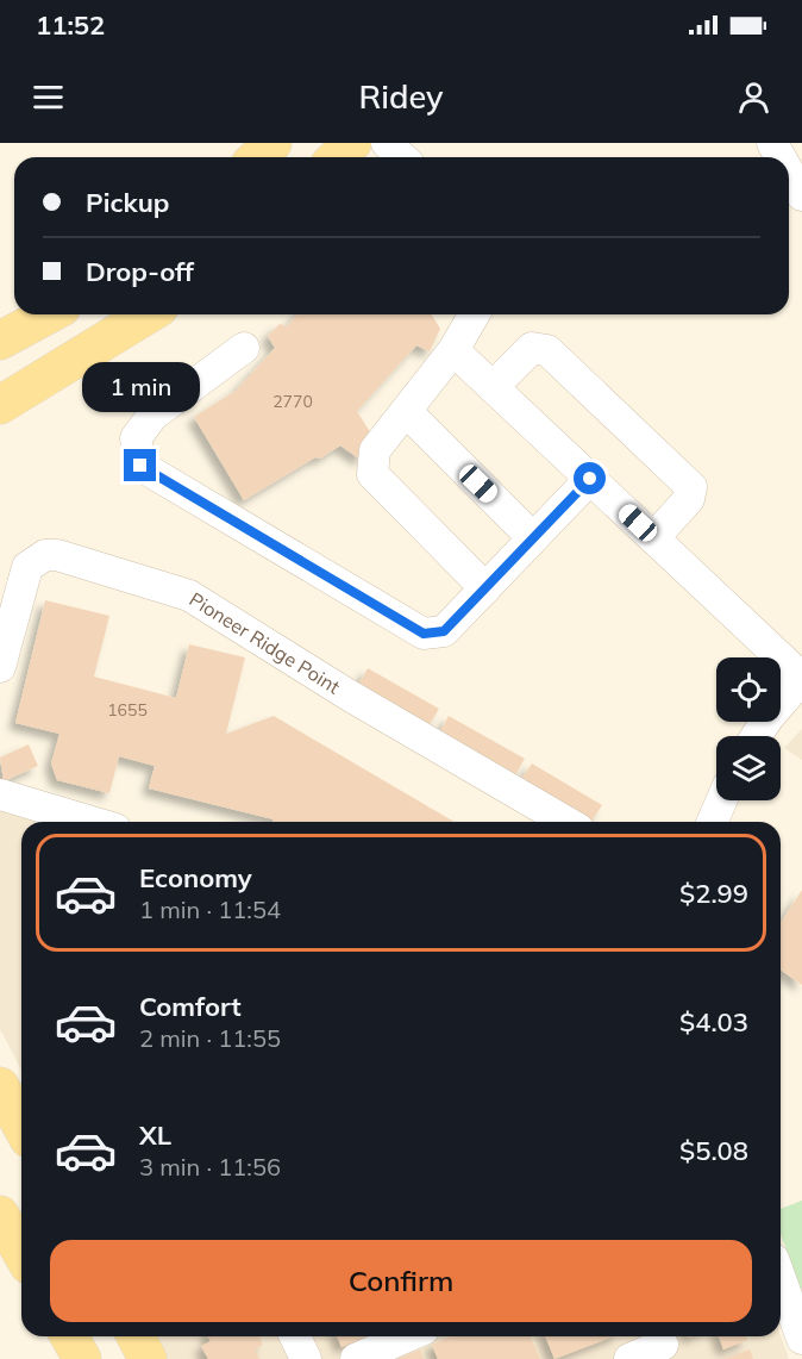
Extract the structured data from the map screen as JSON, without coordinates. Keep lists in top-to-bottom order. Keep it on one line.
{"streets":{"street":["Pioneer Ridge Point"]},"house_numbers":["2770","1655"],"page":{"status":"11:52","header":"Ridey","banner":["Pickup","Drop-off"],"bubble":"1 min","list":[{"name":"Economy","note":"1 min · 11:54","value":"$2.99"},{"name":"Comfort","note":"2 min · 11:55","value":"$4.03"},{"name":"XL","note":"3 min · 11:56","value":"$5.08"}],"buttons":"Confirm"}}
